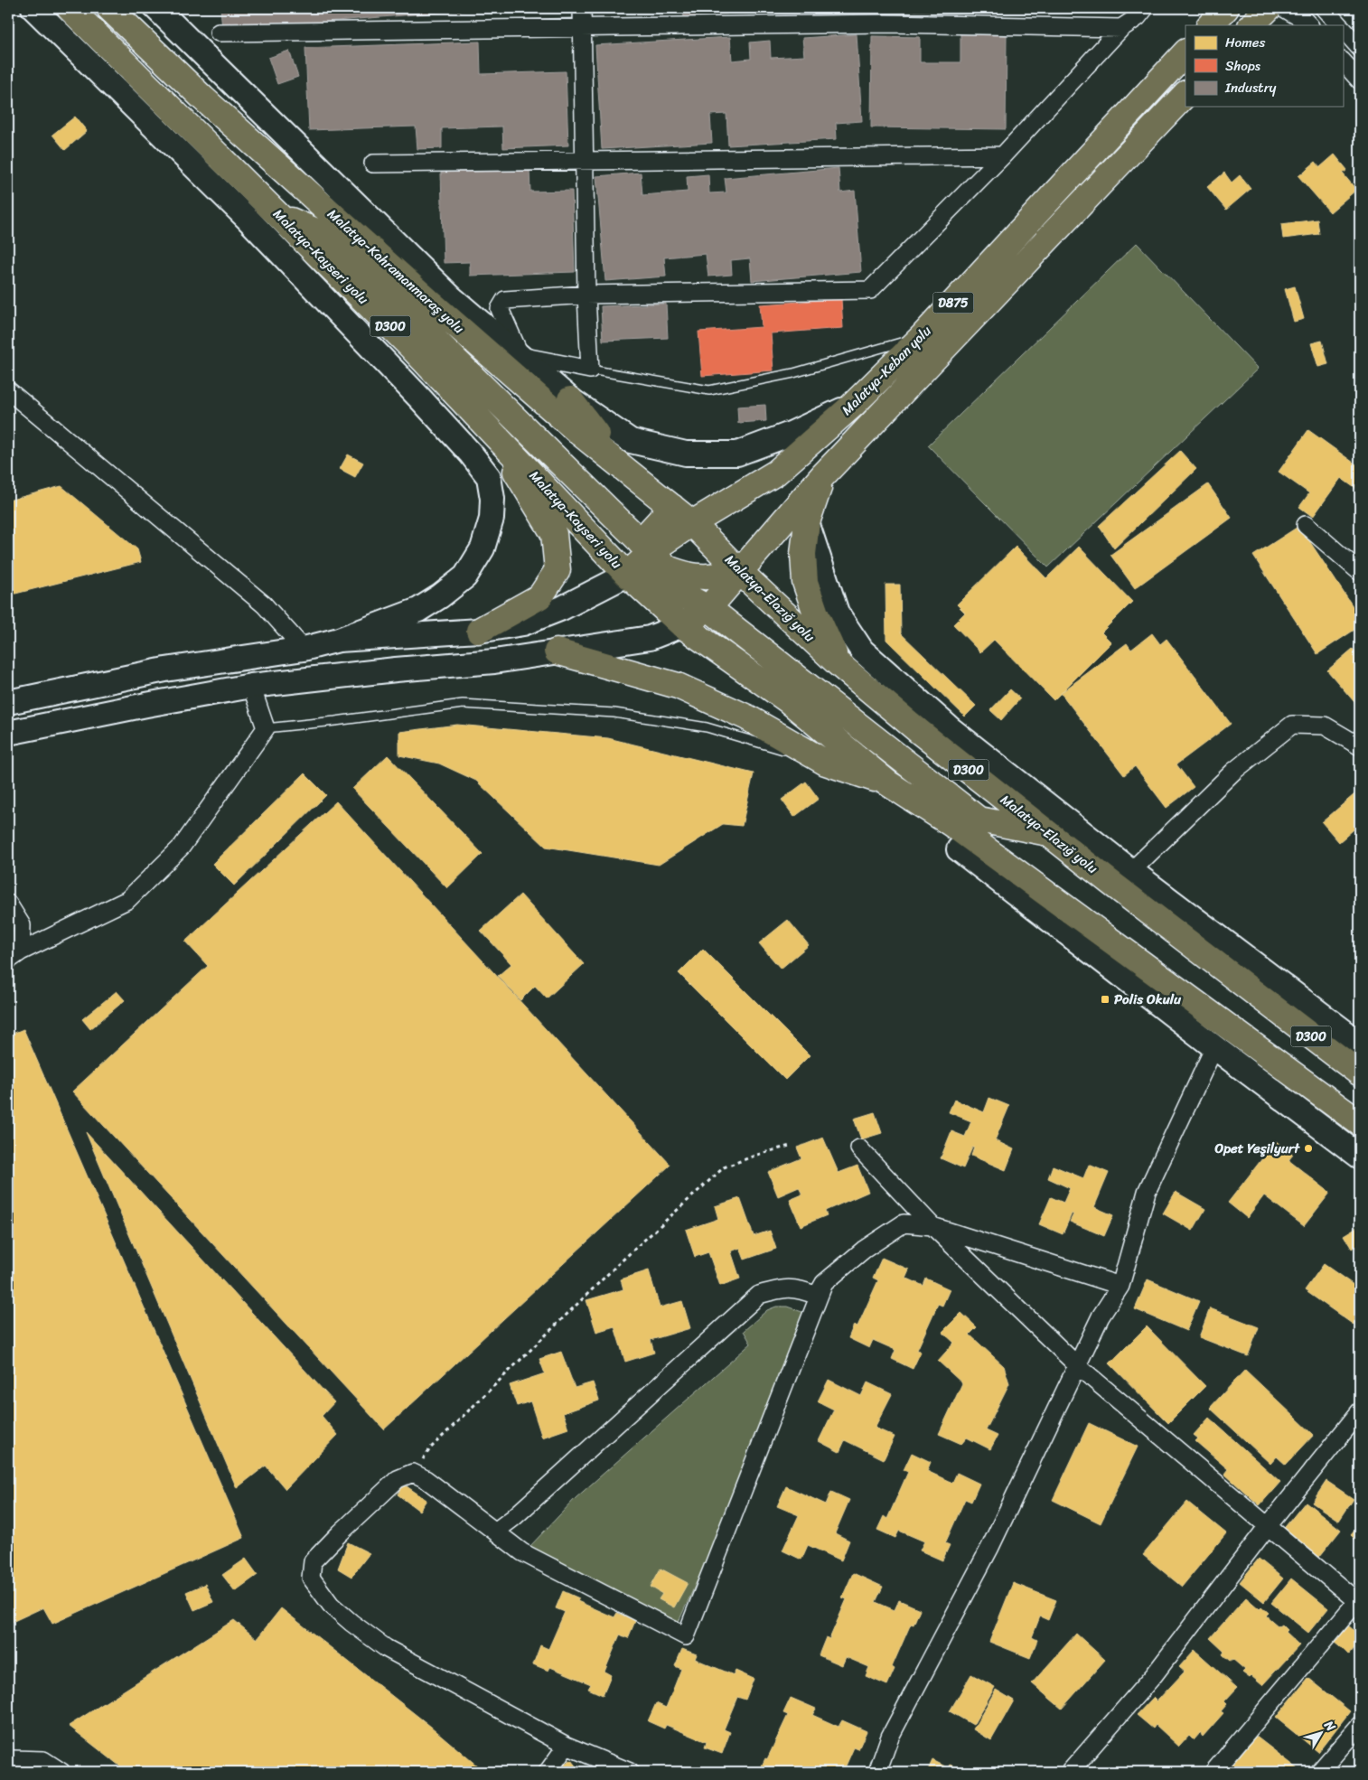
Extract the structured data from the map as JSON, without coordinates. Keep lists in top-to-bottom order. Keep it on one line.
{"streets":{"highway":["Malatya-Kayseri yolu","Malatya-Kahramanmaraş yolu","D875","D300","Malatya-Keban yolu","Malatya-Elazığ yolu"]},"crossings":[["Malatya-Kayseri yolu","D300"],["Malatya-Kahramanmaraş yolu","Malatya-Keban yolu"],["Malatya-Kahramanmaraş yolu","Malatya-Elazığ yolu"],["Malatya-Keban yolu","Malatya-Elazığ yolu"]],"places":{"transit":["Polis Okulu"],"other":["Opet Yeşilyurt"]},"legend":["Homes","Shops","Industry"],"north":"top right"}
